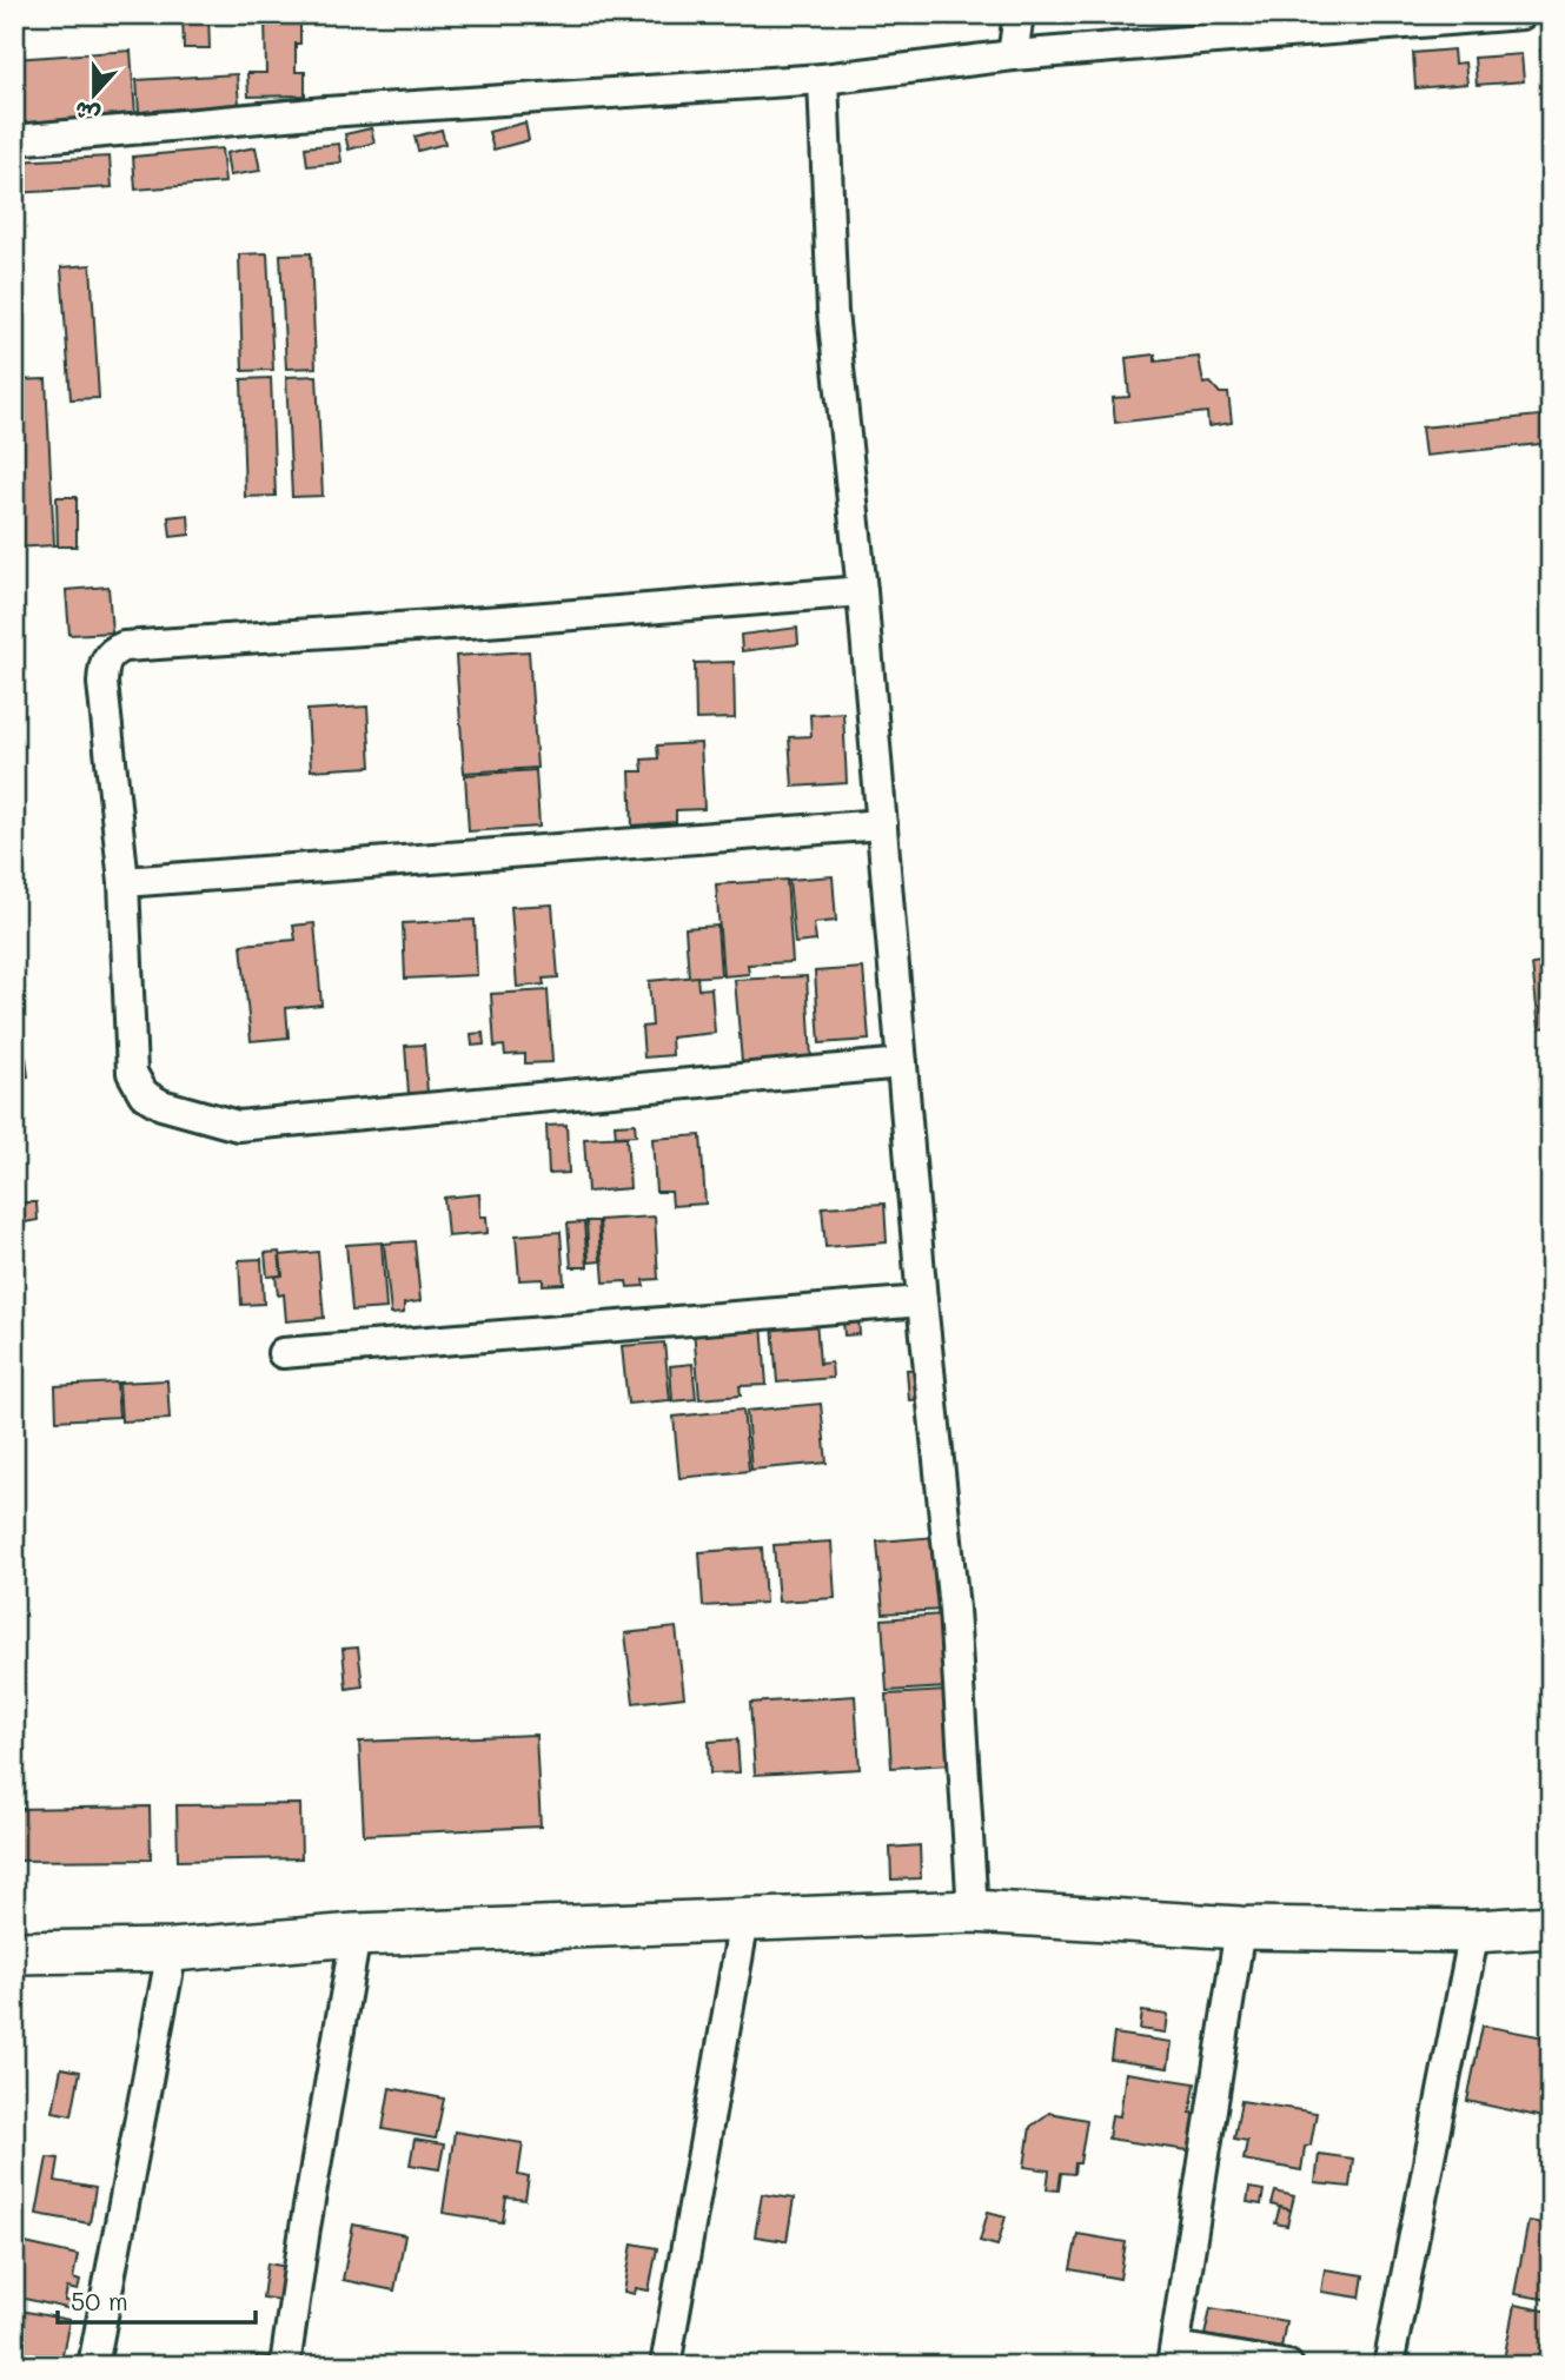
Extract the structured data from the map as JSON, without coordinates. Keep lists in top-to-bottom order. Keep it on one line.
{"scale_bar":"50 m","north":"bottom"}
